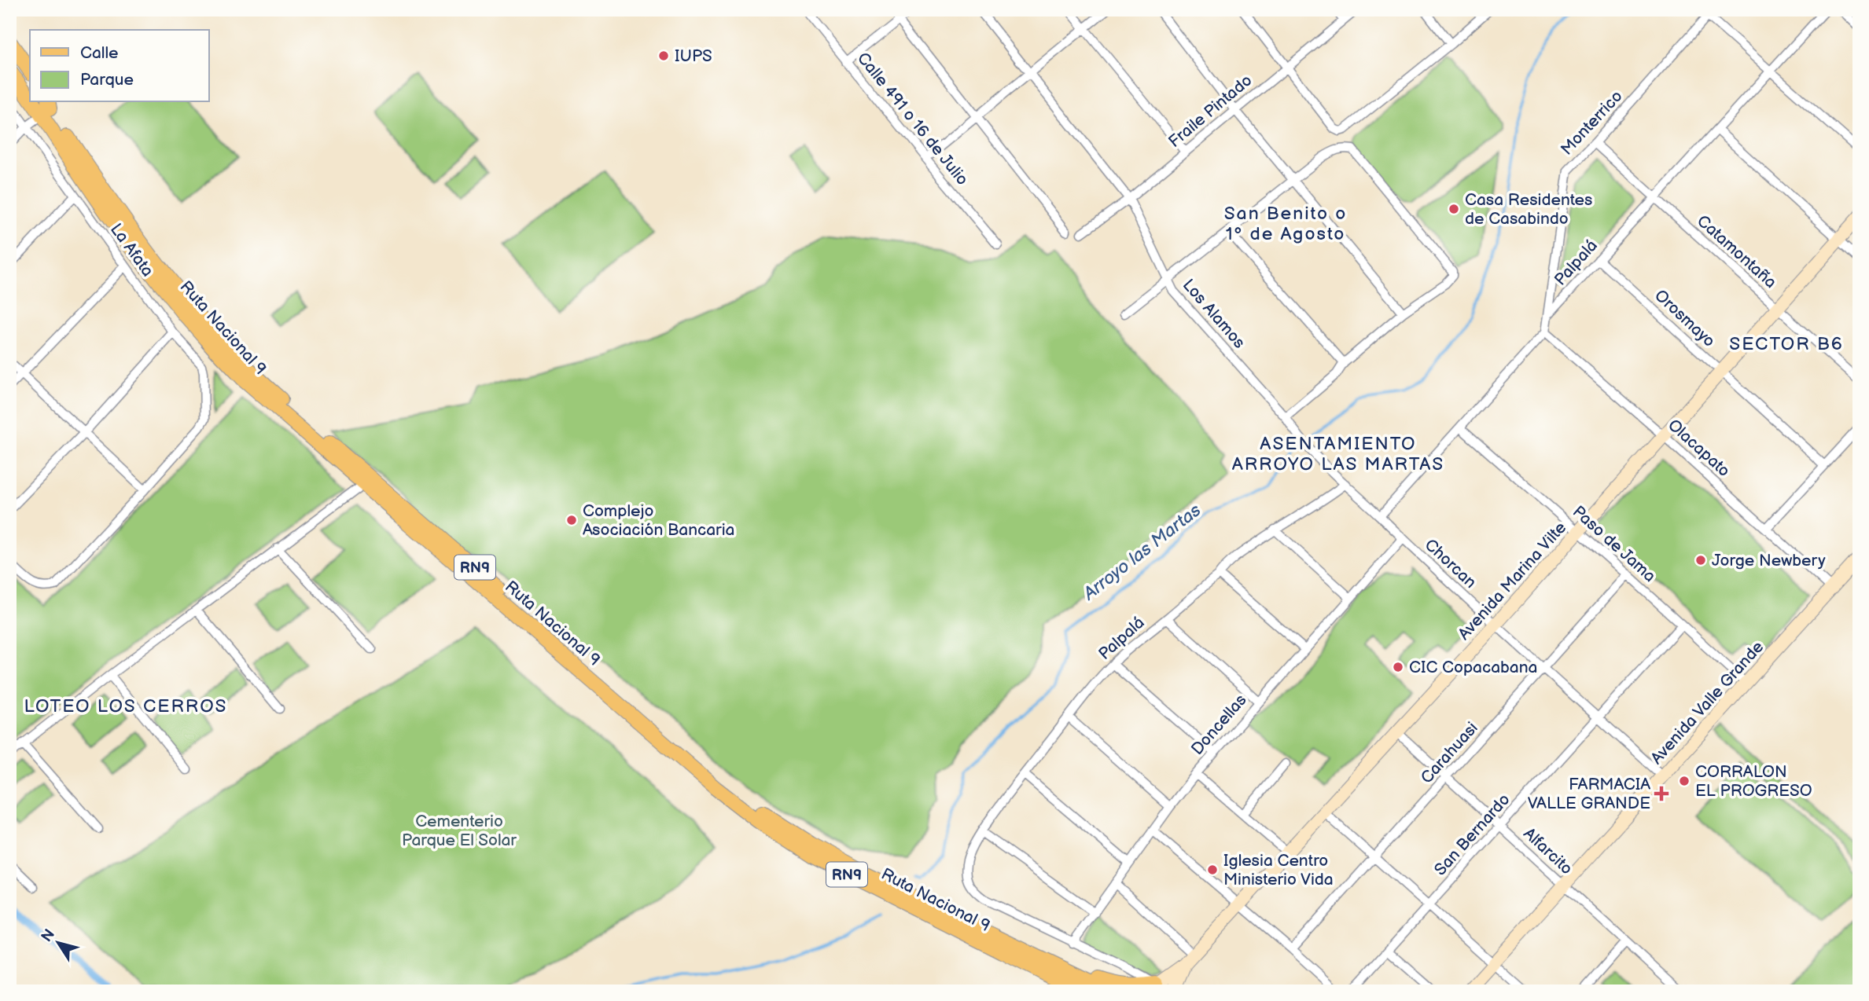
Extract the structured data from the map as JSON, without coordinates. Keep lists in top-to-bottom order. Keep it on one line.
{"streets":{"main road":["Ruta Nacional 9","RN9"],"street":["Fraile Pintado","Calle 491 o 16 de Julio","Monterrico","La Afata","Catamontaña","Palpalá","Los Alamos","Orosmayo","Olacapato","Paso de Jama","Chorcan","Avenida Marina Vilte","Avenida Valle Grande","Doncellas","Carahuasi","San Bernardo","Alfarcito"]},"crossings":[["Fraile Pintado","Los Alamos"],["Monterrico","Catamontaña"],["Monterrico","Palpalá"],["Catamontaña","Palpalá"],["Catamontaña","Avenida Marina Vilte"],["Palpalá","Orosmayo"],["Palpalá","Chorcan"],["Palpalá","Doncellas"],["Los Alamos","Chorcan"],["Orosmayo","Avenida Marina Vilte"],["Olacapato","Avenida Marina Vilte"],["Olacapato","Avenida Valle Grande"],["Paso de Jama","Avenida Marina Vilte"],["Paso de Jama","Avenida Valle Grande"],["Paso de Jama","Carahuasi"],["Paso de Jama","San Bernardo"],["Chorcan","Avenida Marina Vilte"],["Chorcan","Avenida Valle Grande"],["Chorcan","Doncellas"],["Chorcan","Carahuasi"],["Chorcan","San Bernardo"],["Avenida Marina Vilte","Alfarcito"],["Avenida Valle Grande","Alfarcito"],["Carahuasi","Alfarcito"],["San Bernardo","Alfarcito"]],"districts":["San Benito o 1º de Agosto","SECTOR B6","ASENTAMIENTO ARROYO LAS MARTAS","LOTEO LOS CERROS"],"water":["Arroyo las Martas"],"parks":["Cementerio Parque El Solar"],"places":{"other":["IUPS","Casa Residentes de Casabindo","Complejo Asociación Bancaria","Jorge Newbery","CIC Copacabana","CORRALON EL PROGRESO","Iglesia Centro Ministerio Vida"],"health":["FARMACIA VALLE GRANDE"]},"legend":["Calle","Parque"],"north":"top left"}
